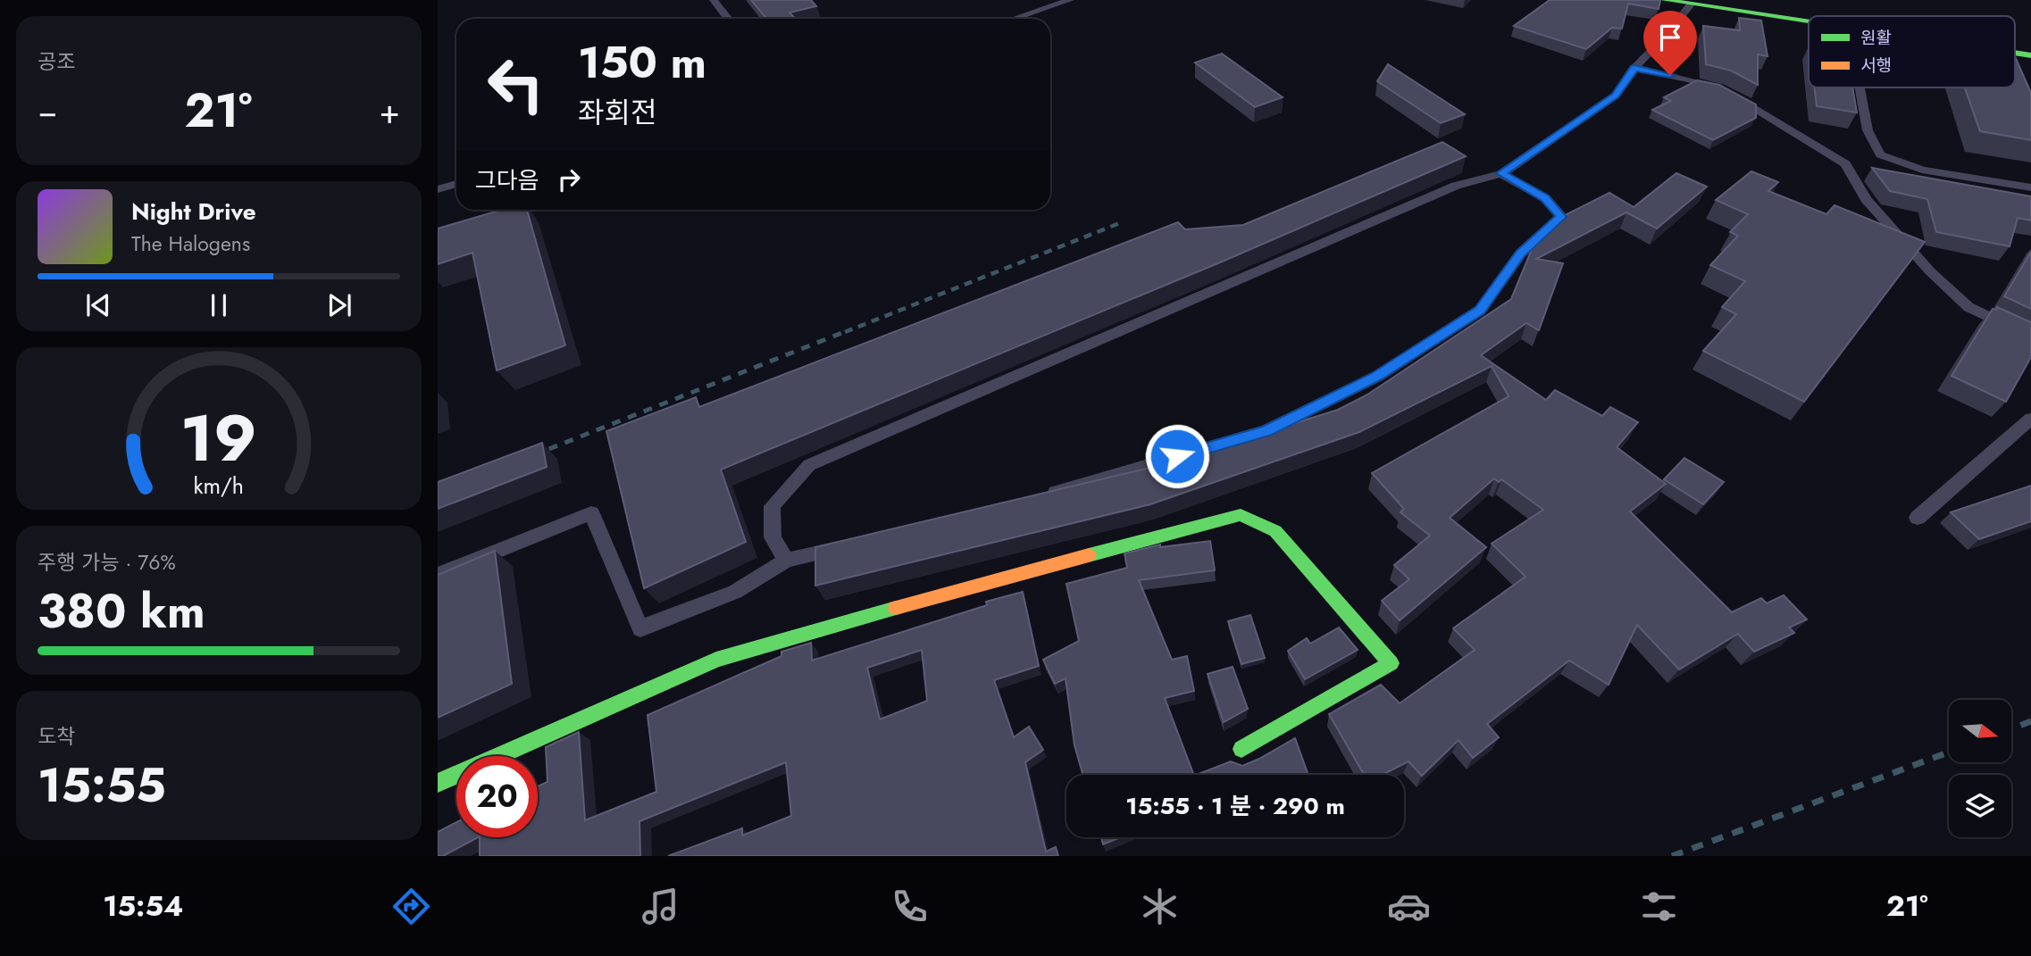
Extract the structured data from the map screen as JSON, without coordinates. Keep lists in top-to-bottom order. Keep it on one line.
{"legend":["원활","서행"],"north":"right","page":{"tile":["공조",["주행 가능 · 76%","380 km"],["도착","15:55"]],"turn":["150 m","좌회전"],"heat":["−","21°","+"],"then":"그다음","song":["Night Drive","The Halogens"],"limit":"20","trip":"15:55 · 1 분 · 290 m","tabs":["15:54","21°"],"gauge":["19","km/h"]}}
